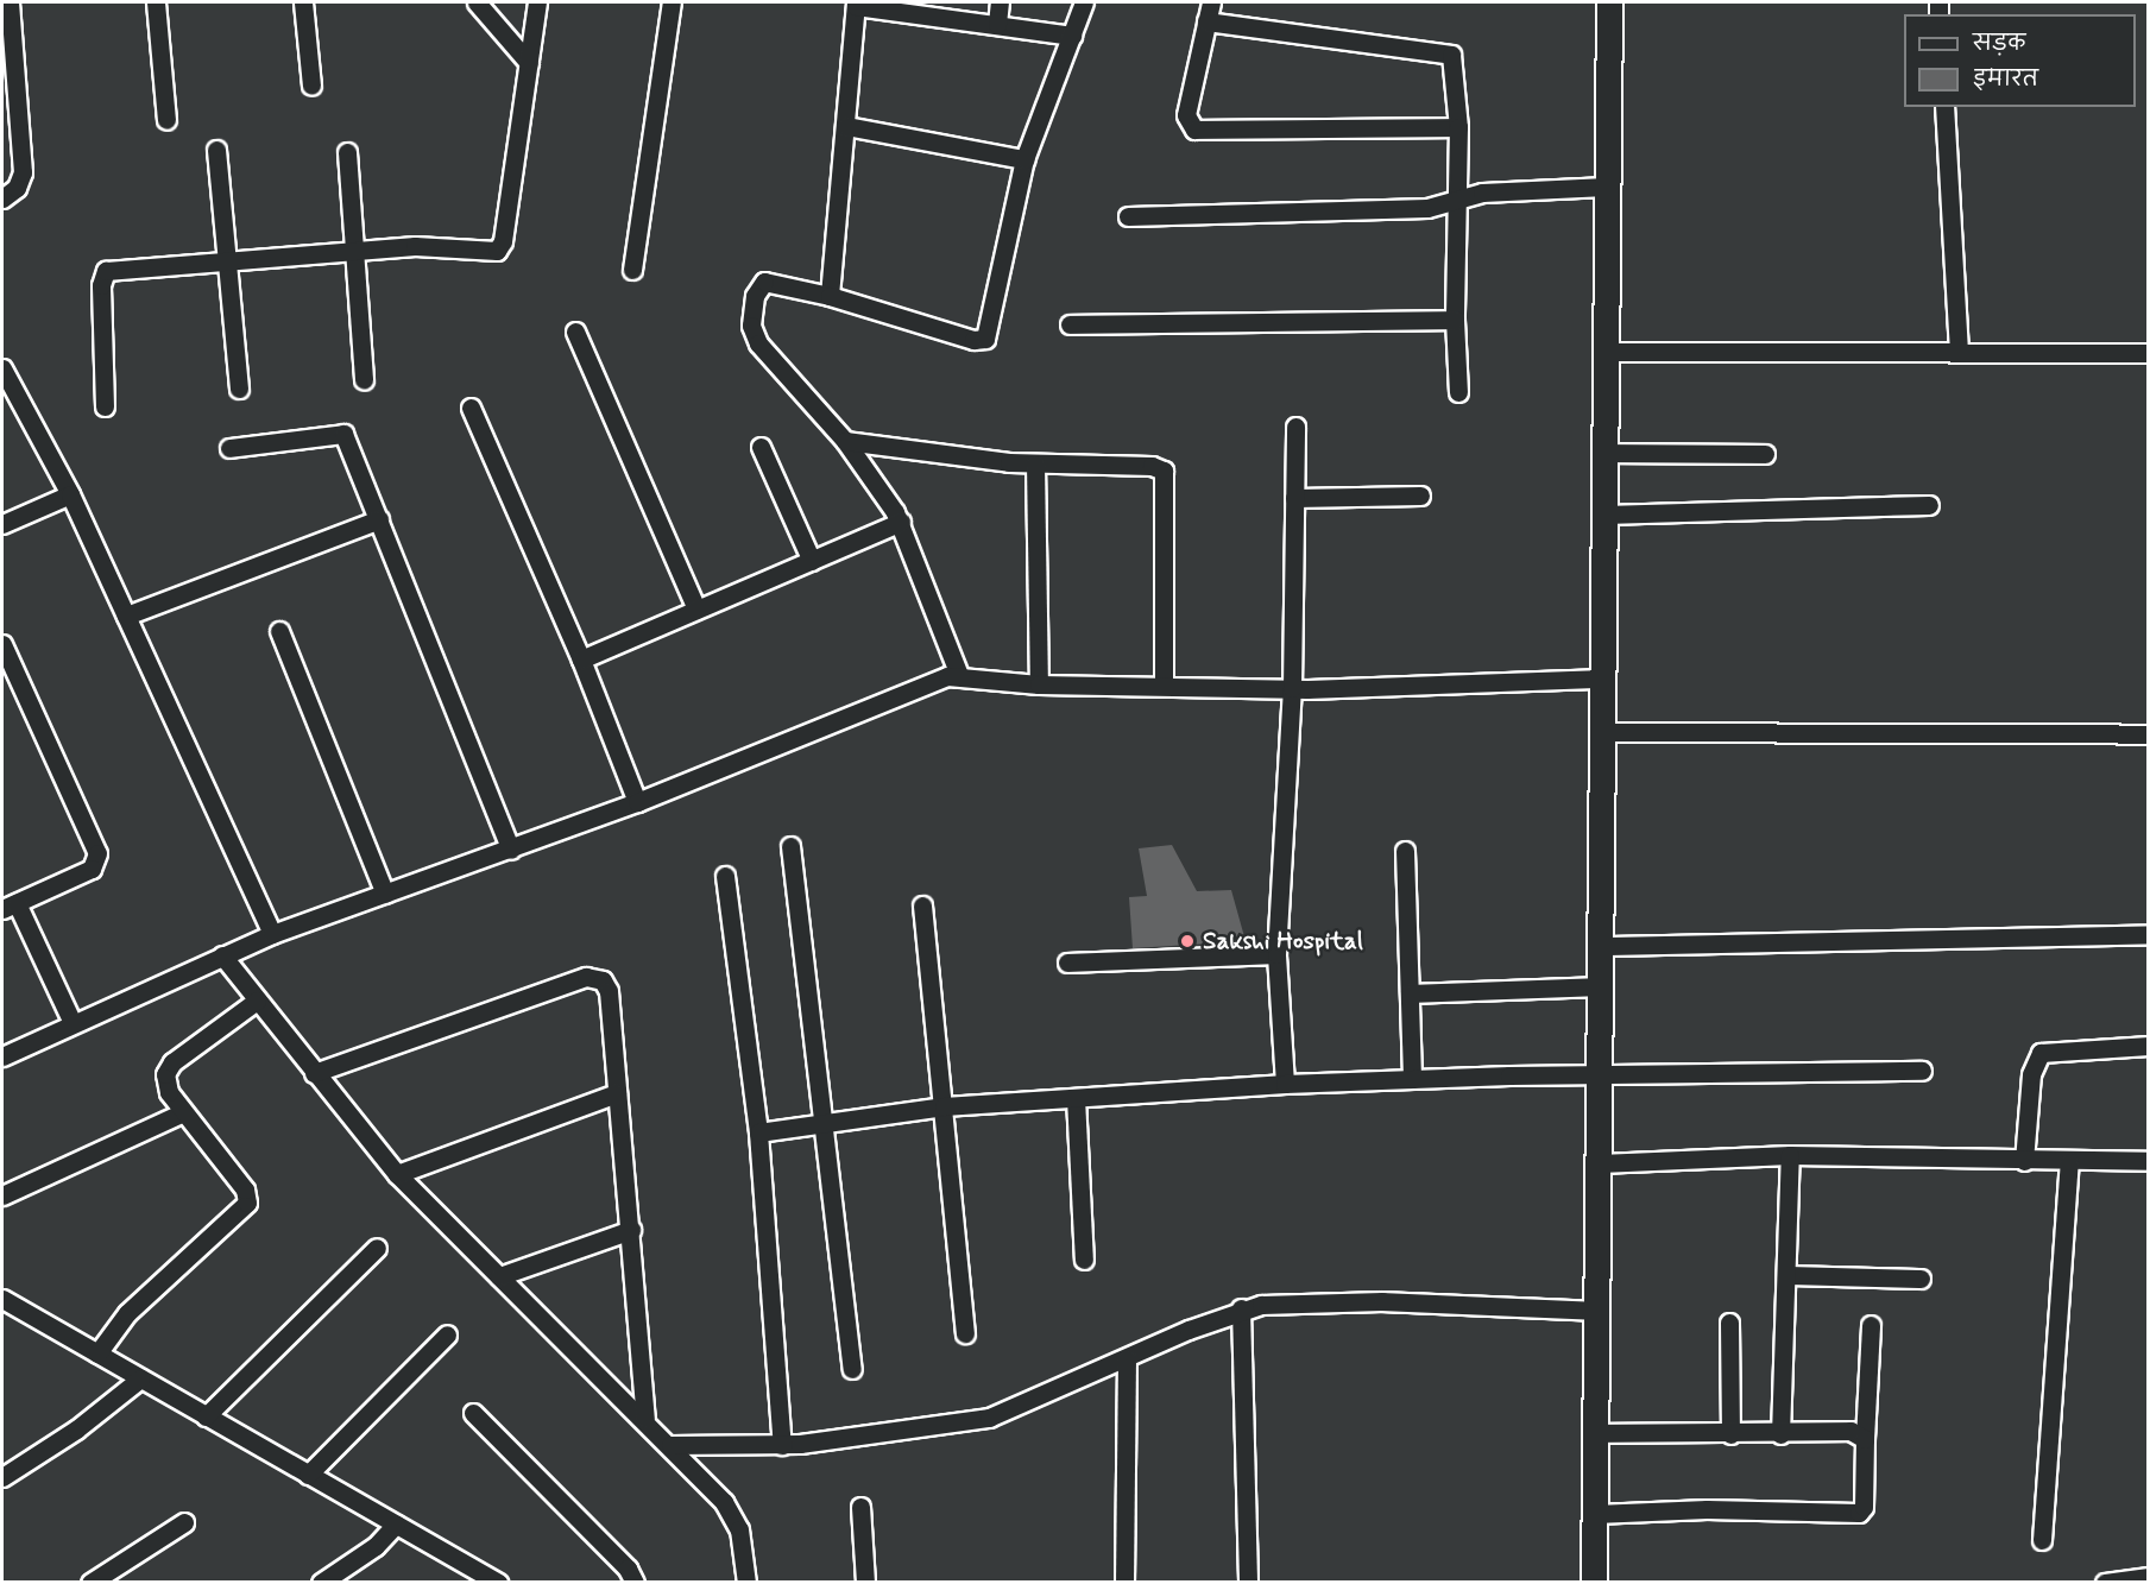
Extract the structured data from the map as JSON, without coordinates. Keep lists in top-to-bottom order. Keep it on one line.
{"places":["Sakshi Hospital"],"legend":["सड़क","इमारत"]}
